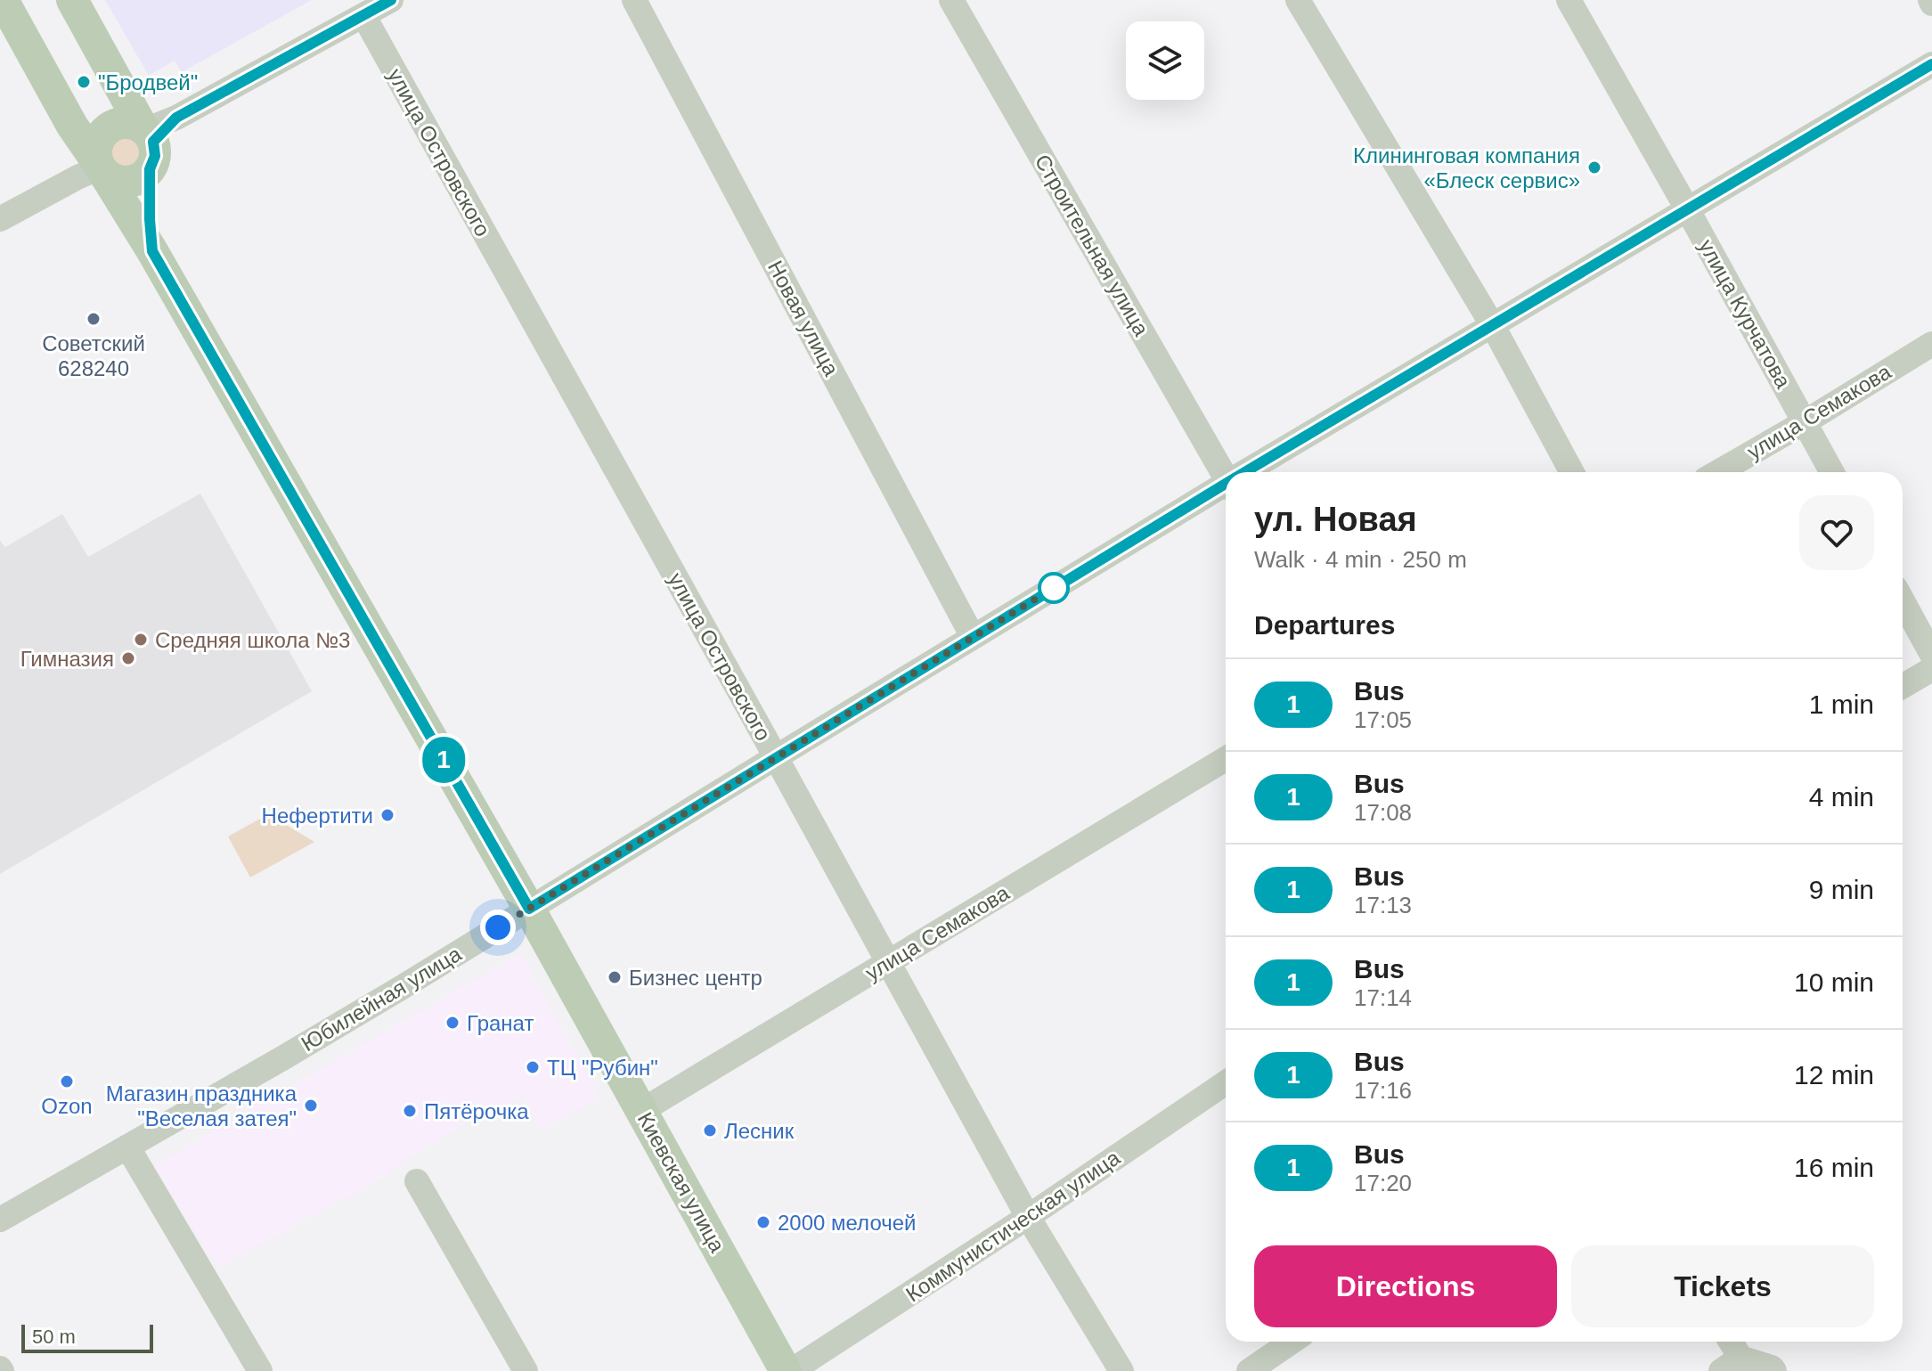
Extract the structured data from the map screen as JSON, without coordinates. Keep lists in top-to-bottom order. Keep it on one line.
{"streets":{"main road":["Киевская улица"],"street":["улица Островского","Строительная улица","улица Курчатова","Новая улица","улица Семакова","Юбилейная улица","Коммунистическая улица"]},"crossings":[["улица Островского","улица Семакова"],["улица Островского","Юбилейная улица"],["улица Островского","Коммунистическая улица"],["улица Курчатова","улица Семакова"],["улица Курчатова","Юбилейная улица"],["Новая улица","Юбилейная улица"],["улица Семакова","Киевская улица"],["Юбилейная улица","Киевская улица"]],"places":["\"Бродвей\"","Клининговая компания «Блеск сервис»","Советский 628240","Средняя школа №3","Гимназия","Нефертити","Бизнес центр","Гранат","ТЦ \"Рубин\"","Ozon","Магазин праздника \"Веселая затея\"","Пятёрочка","Лесник","2000 мелочей"],"lines":["bus line 1"],"scale_bar":"50 m","page":{"on_map":"1","heading":[["ул. Новая","Walk · 4 min · 250 m"],"Departures"],"list":[{"mark":"1","name":"Bus","note":"17:05","value":"1 min"},{"mark":"1","name":"Bus","note":"17:08","value":"4 min"},{"mark":"1","name":"Bus","note":"17:13","value":"9 min"},{"mark":"1","name":"Bus","note":"17:14","value":"10 min"},{"mark":"1","name":"Bus","note":"17:16","value":"12 min"},{"mark":"1","name":"Bus","note":"17:20","value":"16 min"}],"buttons":["Directions","Tickets"],"scale":"50 m"}}
